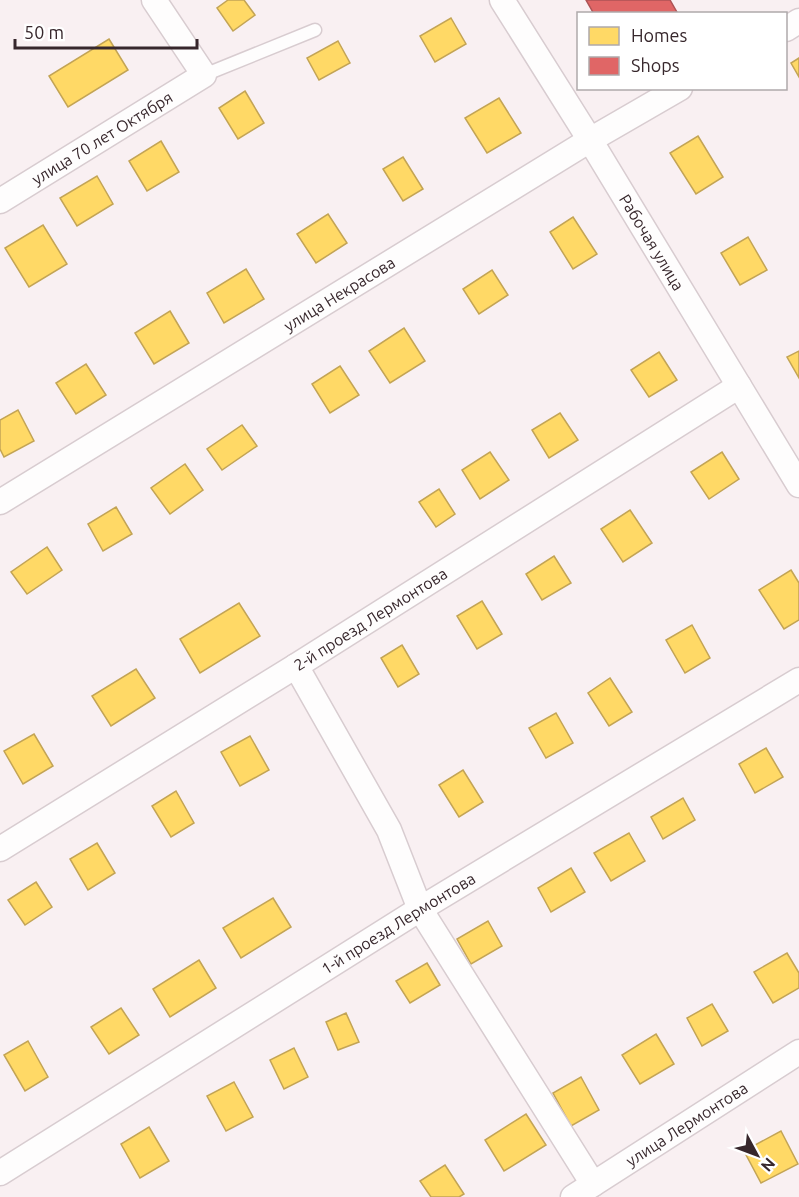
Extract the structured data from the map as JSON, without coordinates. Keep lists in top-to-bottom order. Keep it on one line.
{"streets":{"street":["улица 70 лет Октября","Рабочая улица","улица Некрасова","2-й проезд Лермонтова","1-й проезд Лермонтова","улица Лермонтова"]},"crossings":[["Рабочая улица","улица Некрасова"],["Рабочая улица","2-й проезд Лермонтова"]],"legend":["Homes","Shops"],"scale_bar":"50 m","north":"bottom right"}
